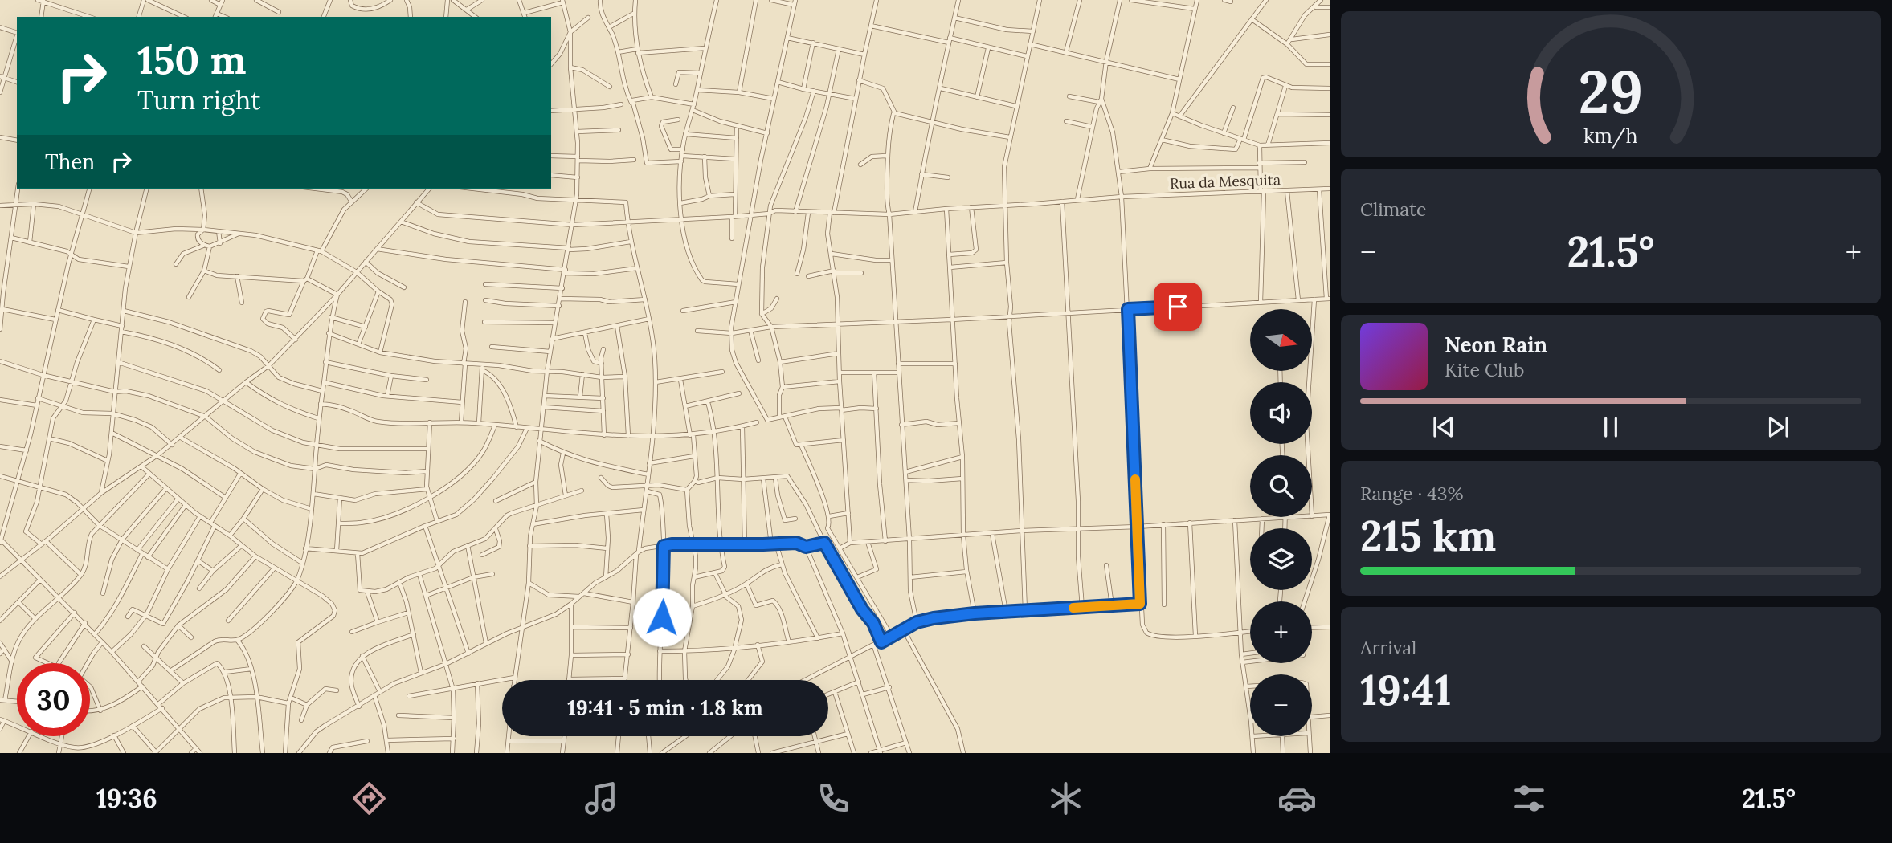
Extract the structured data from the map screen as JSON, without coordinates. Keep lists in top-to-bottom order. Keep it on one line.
{"streets":{"street":["Rua da Mesquita"]},"north":"right","page":{"turn":["150 m","Turn right"],"then":"Then","tile":["Climate",["Range · 43%","215 km"],["Arrival","19:41"]],"heat":["−","21.5°","+"],"map_buttons":["+","−"],"song":["Neon Rain","Kite Club"],"limit":"30","trip":"19:41 · 5 min · 1.8 km","tabs":["19:36","21.5°"],"gauge":["29","km/h"]}}
